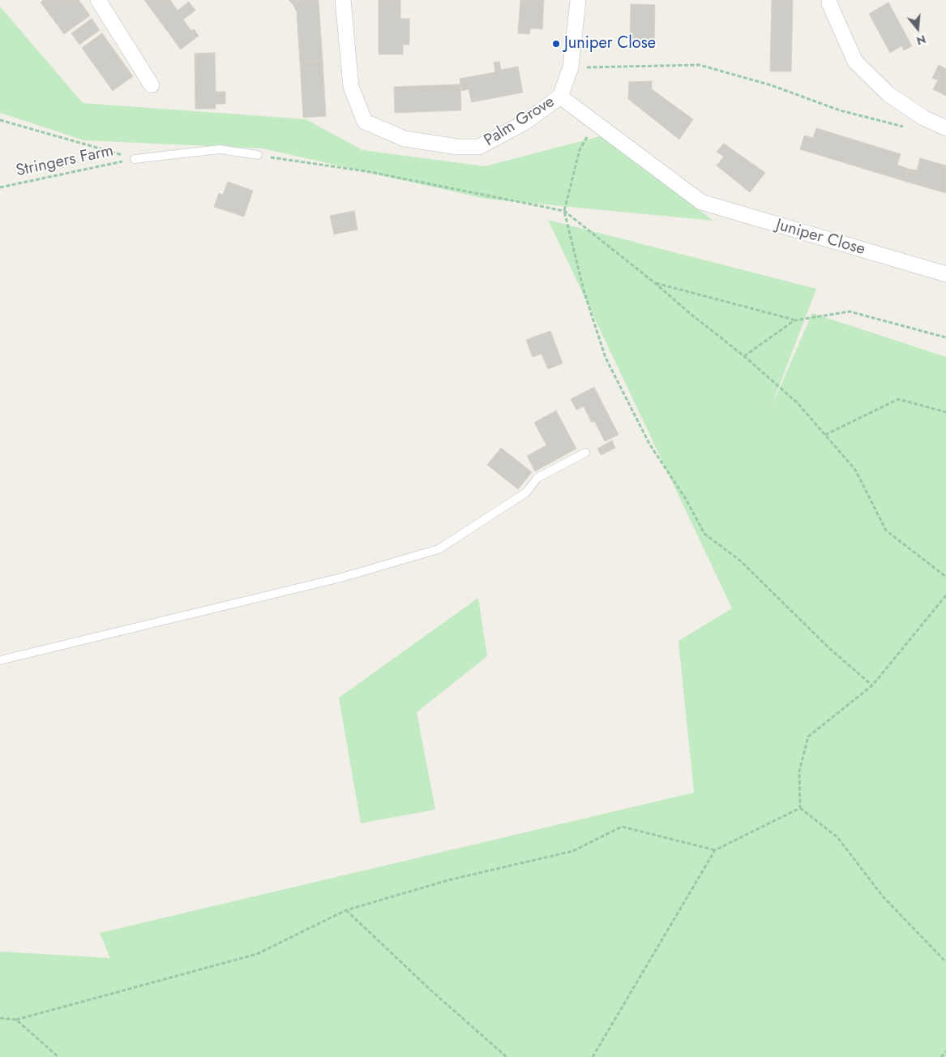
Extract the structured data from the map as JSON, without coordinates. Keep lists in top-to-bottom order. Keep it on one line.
{"streets":{"street":["Palm Grove","Juniper Close"],"path":["Stringers Farm"]},"crossings":[["Palm Grove","Juniper Close"]],"places":["Juniper Close"],"north":"bottom"}
